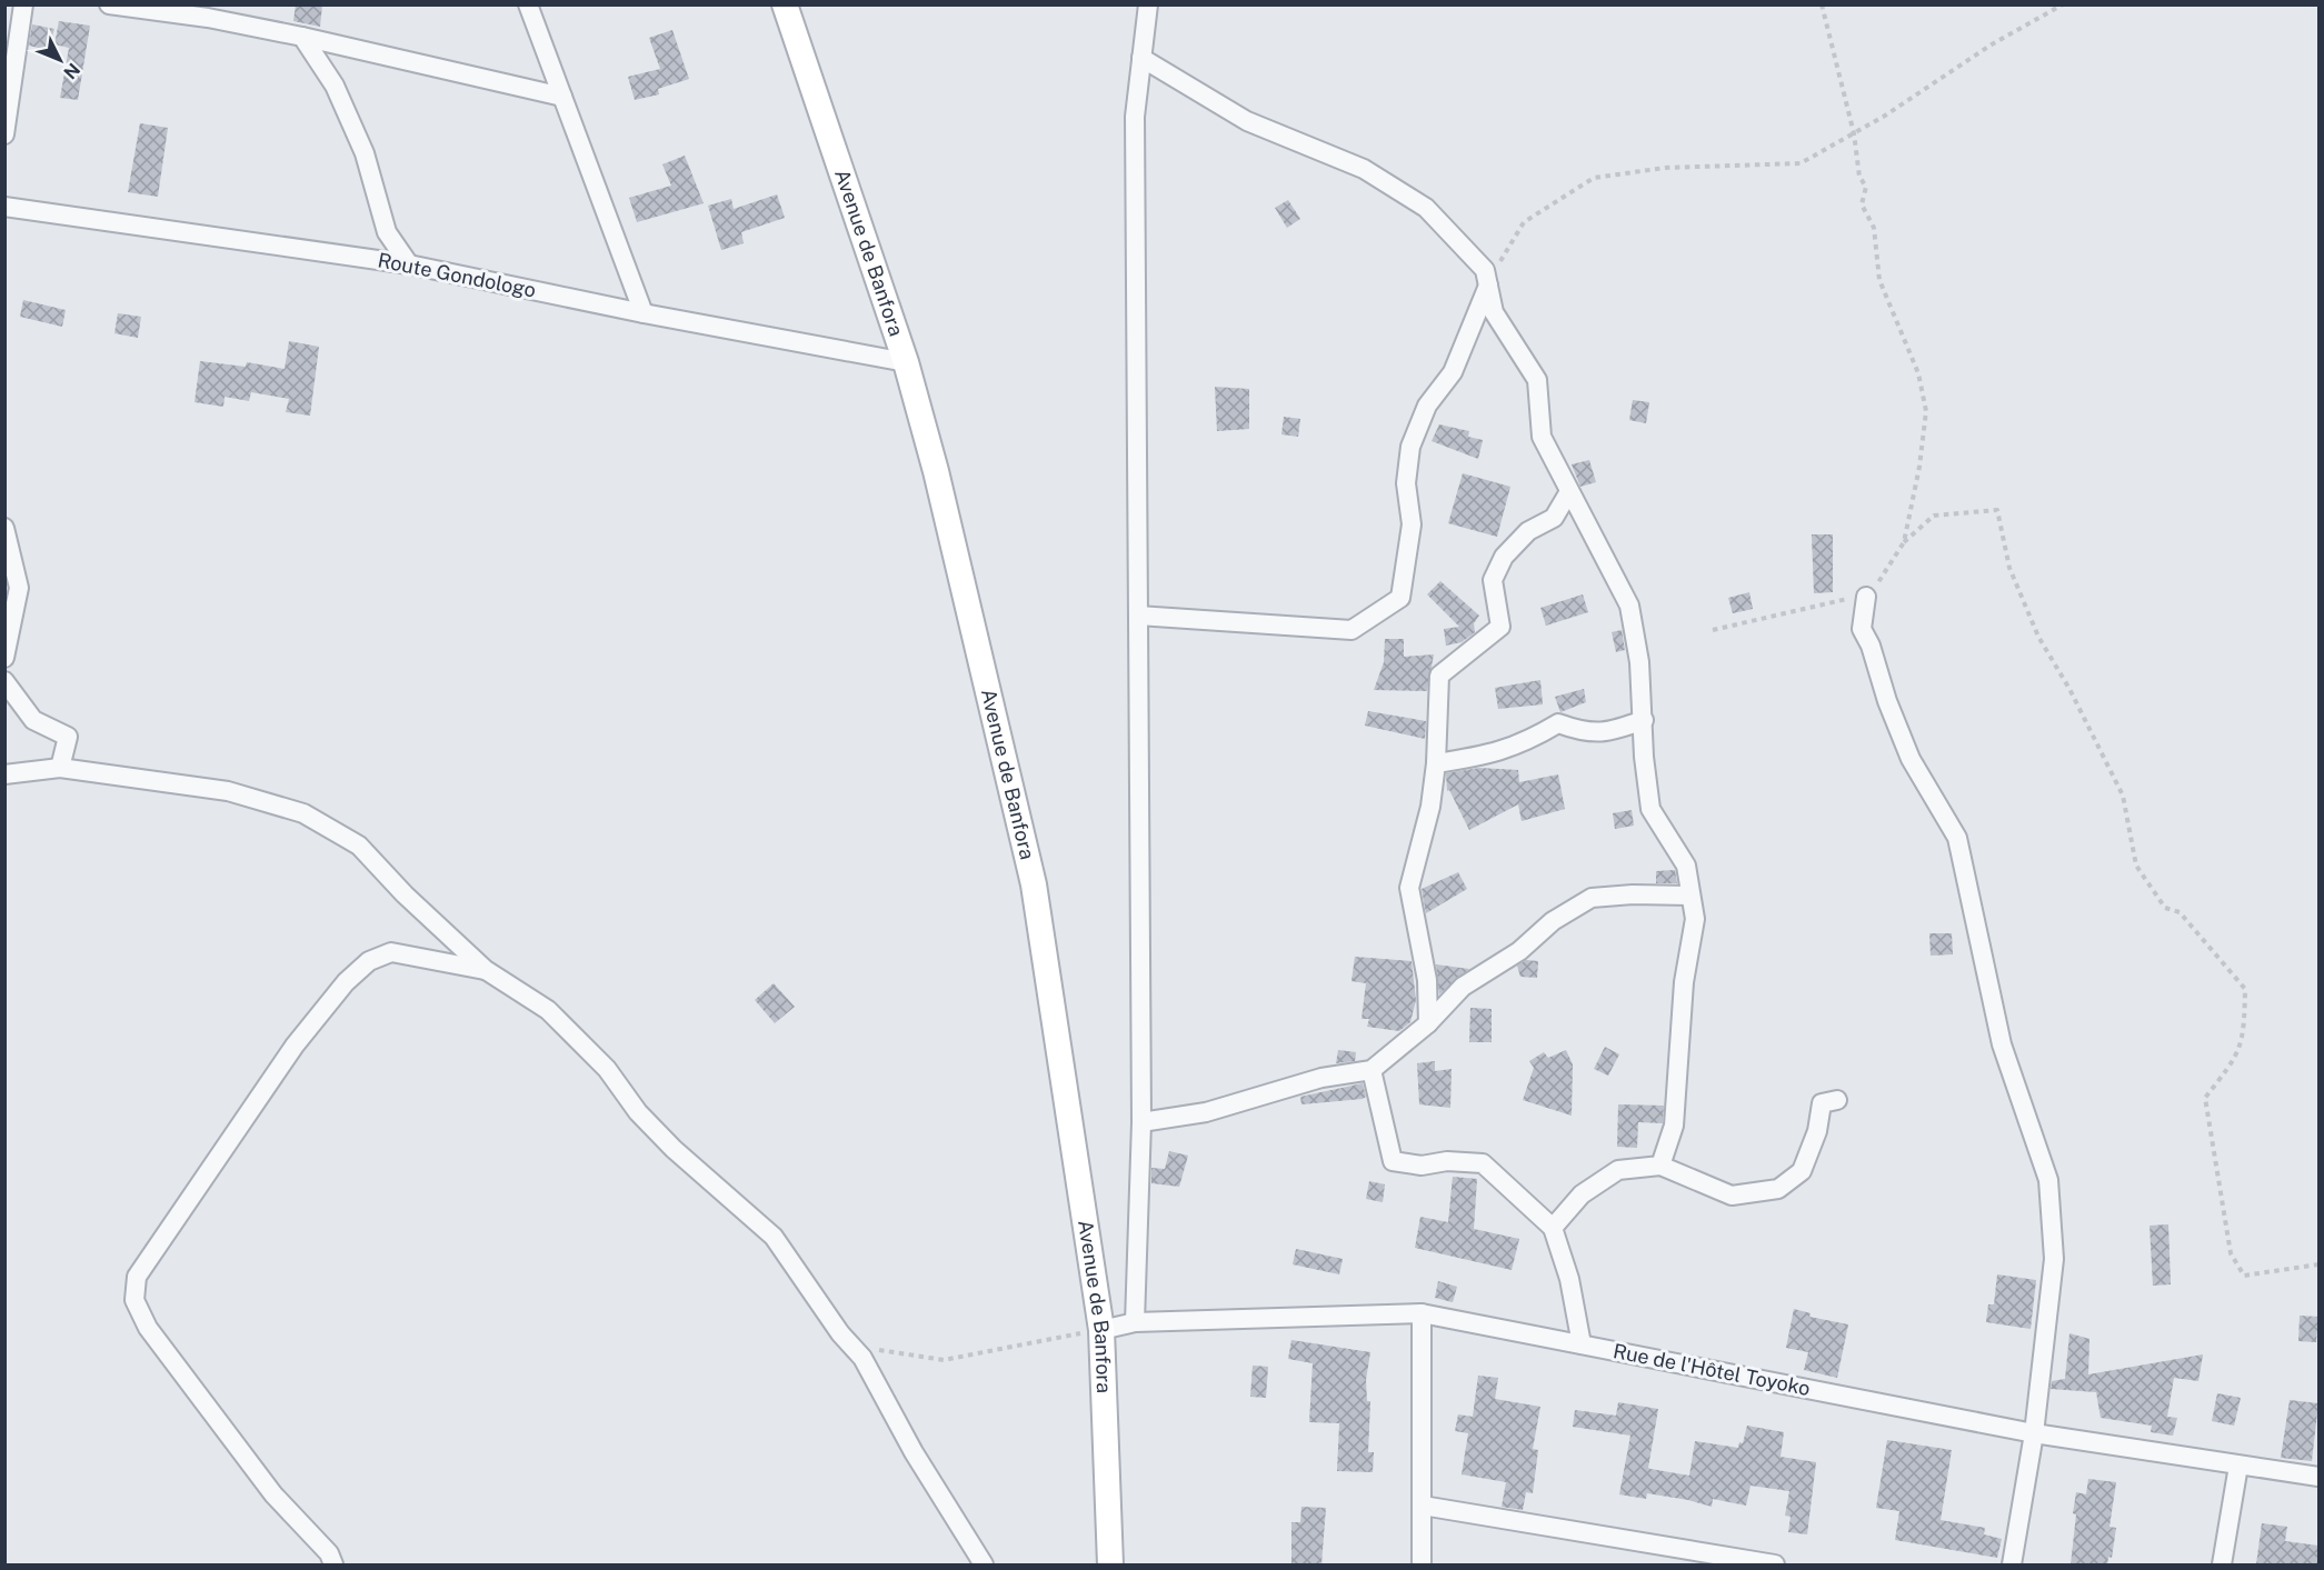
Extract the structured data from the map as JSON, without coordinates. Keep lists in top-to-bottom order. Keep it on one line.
{"streets":{"main road":["Avenue de Banfora"],"street":["Route Gondologo","Rue de l'Hôtel Toyoko"]},"crossings":[["Avenue de Banfora","Route Gondologo"],["Avenue de Banfora","Rue de l'Hôtel Toyoko"]],"north":"bottom right"}
